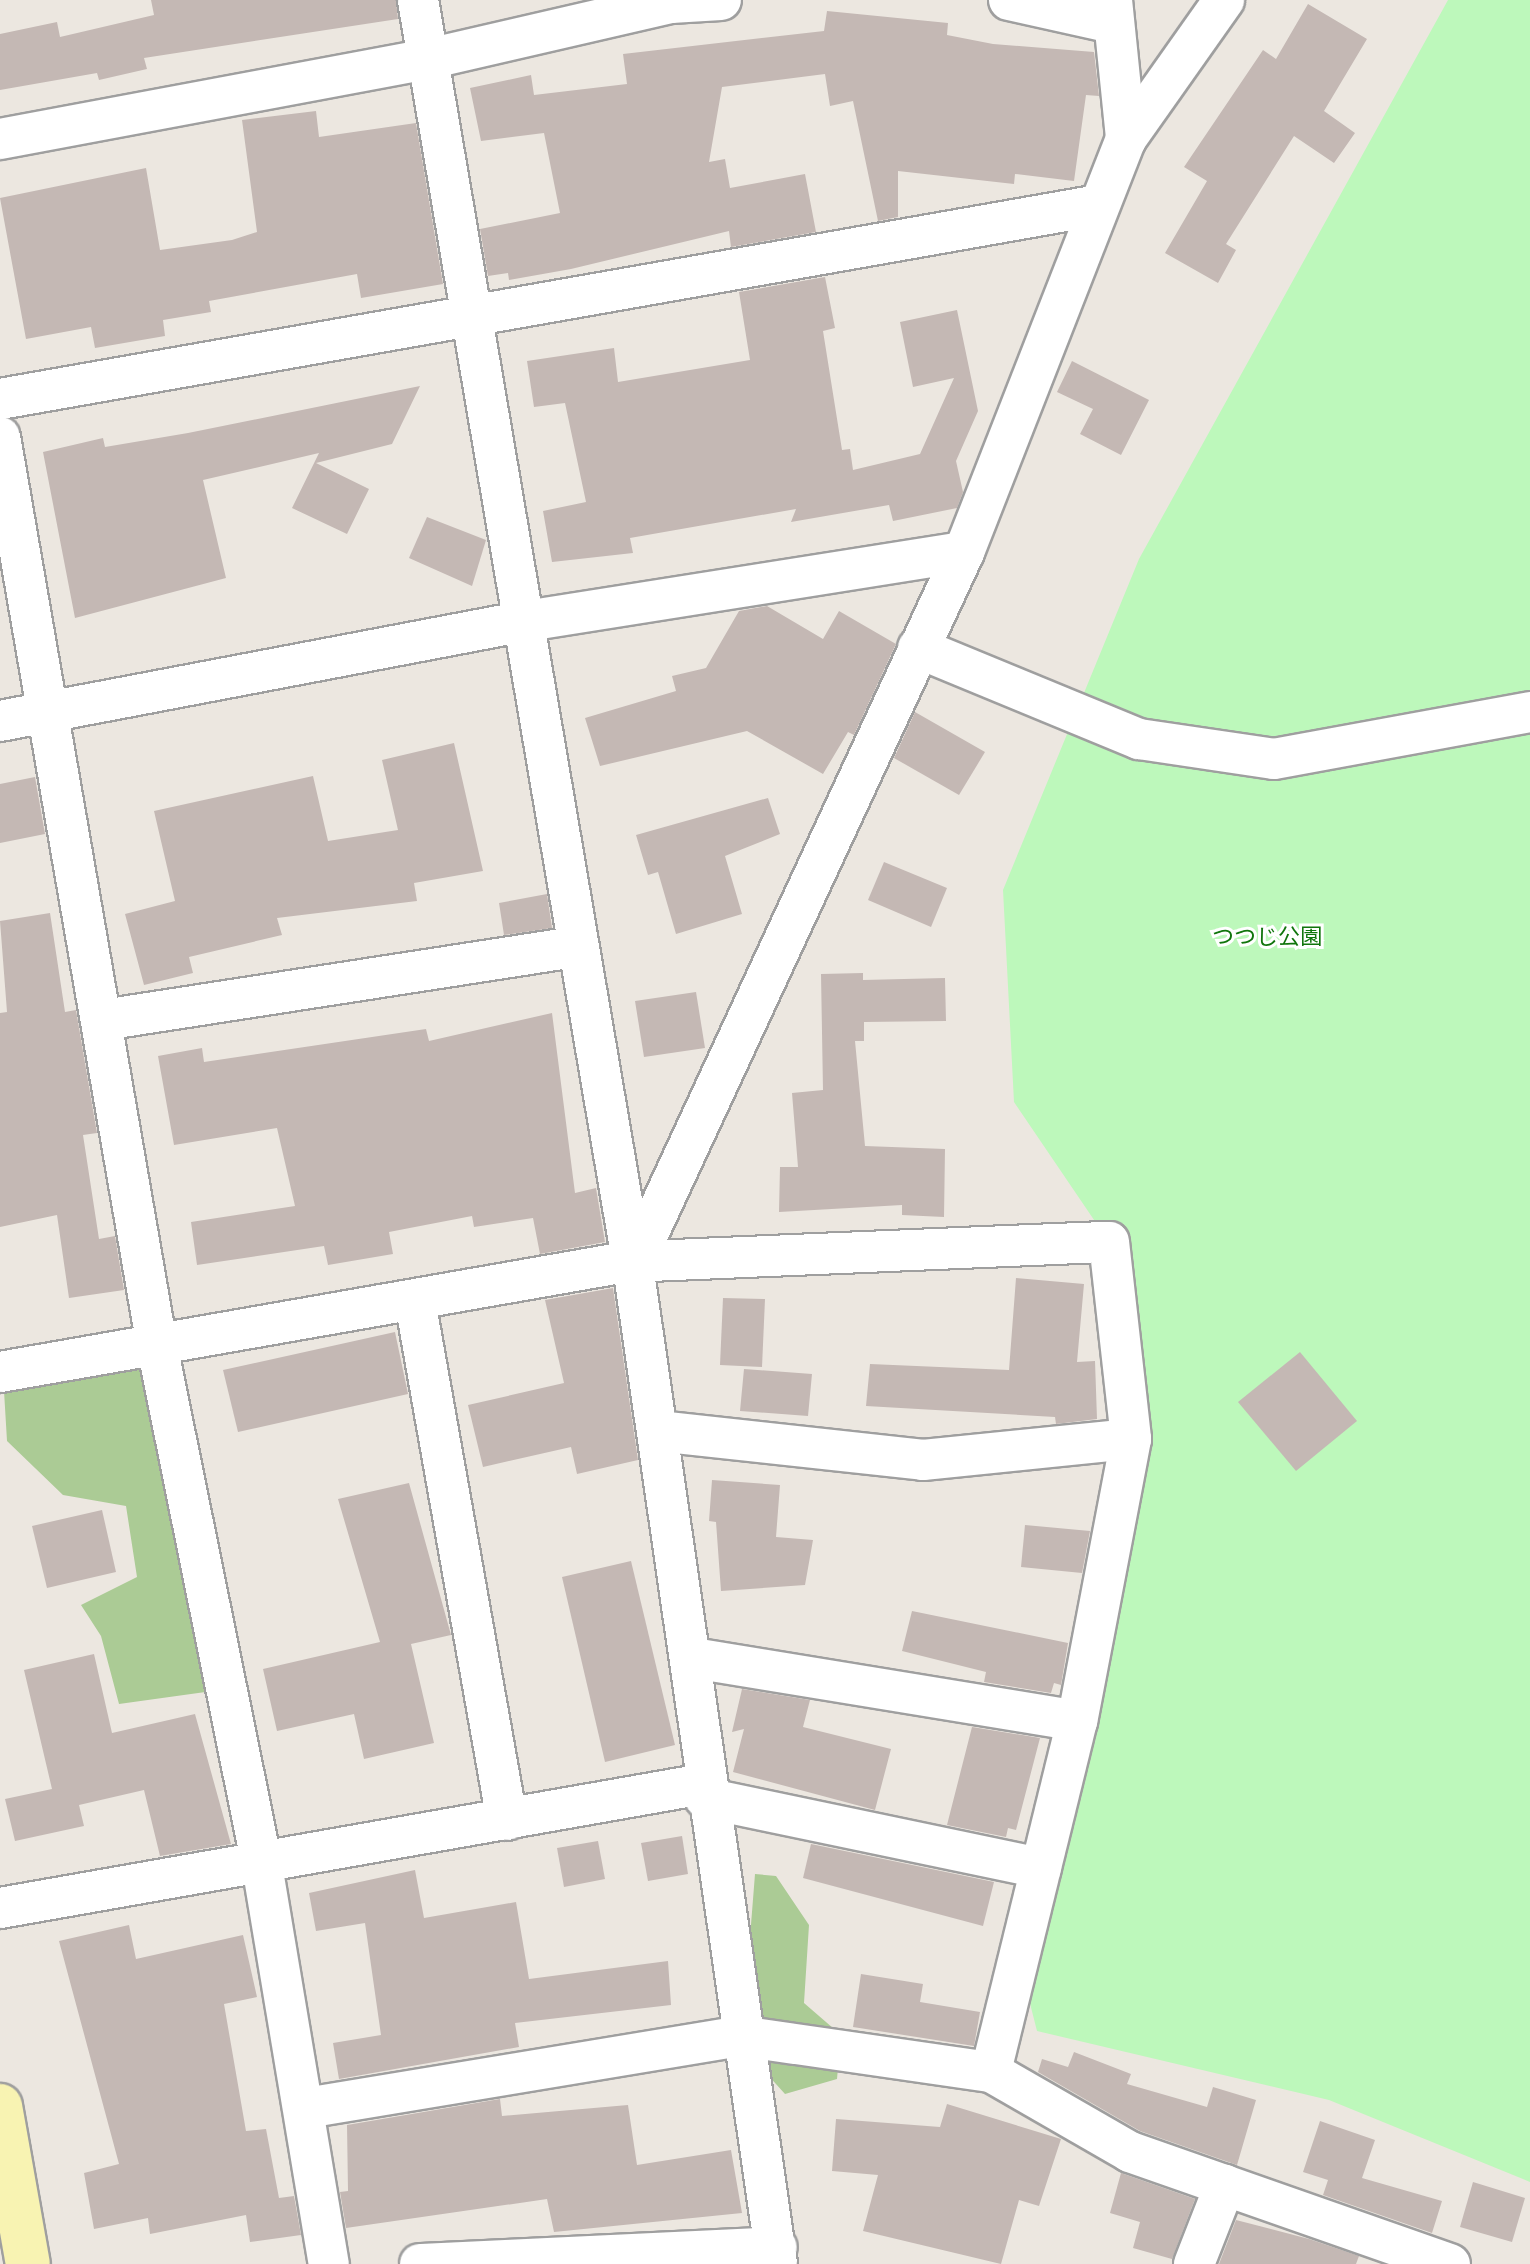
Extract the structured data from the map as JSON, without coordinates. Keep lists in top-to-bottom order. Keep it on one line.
{"parks":["つつじ公園"]}
